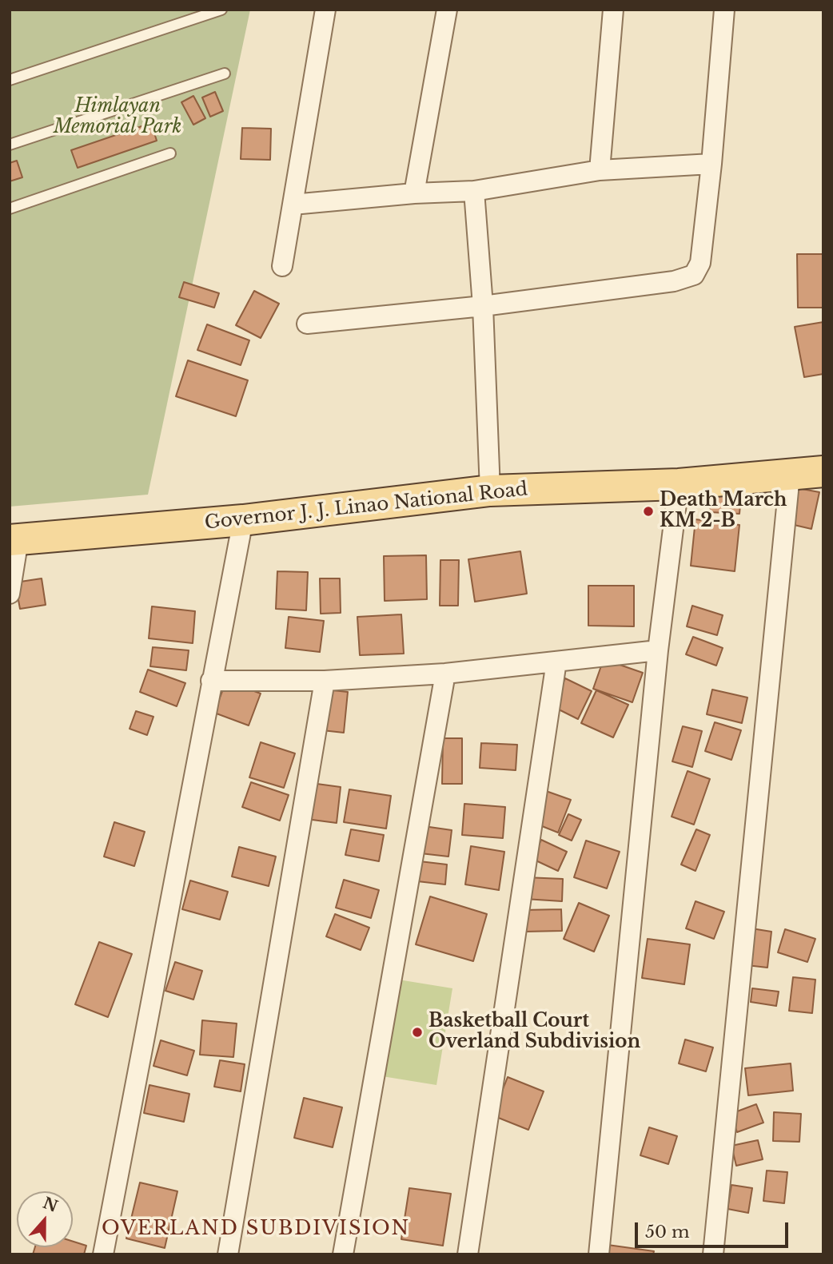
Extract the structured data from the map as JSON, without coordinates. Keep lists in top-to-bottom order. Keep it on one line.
{"streets":{"main road":["Governor J. J. Linao National Road"]},"districts":["OVERLAND SUBDIVISION"],"parks":["Himlayan Memorial Park"],"places":["Death March KM 2-B","Basketball Court Overland Subdivision"],"scale_bar":"50 m","north":"top"}
